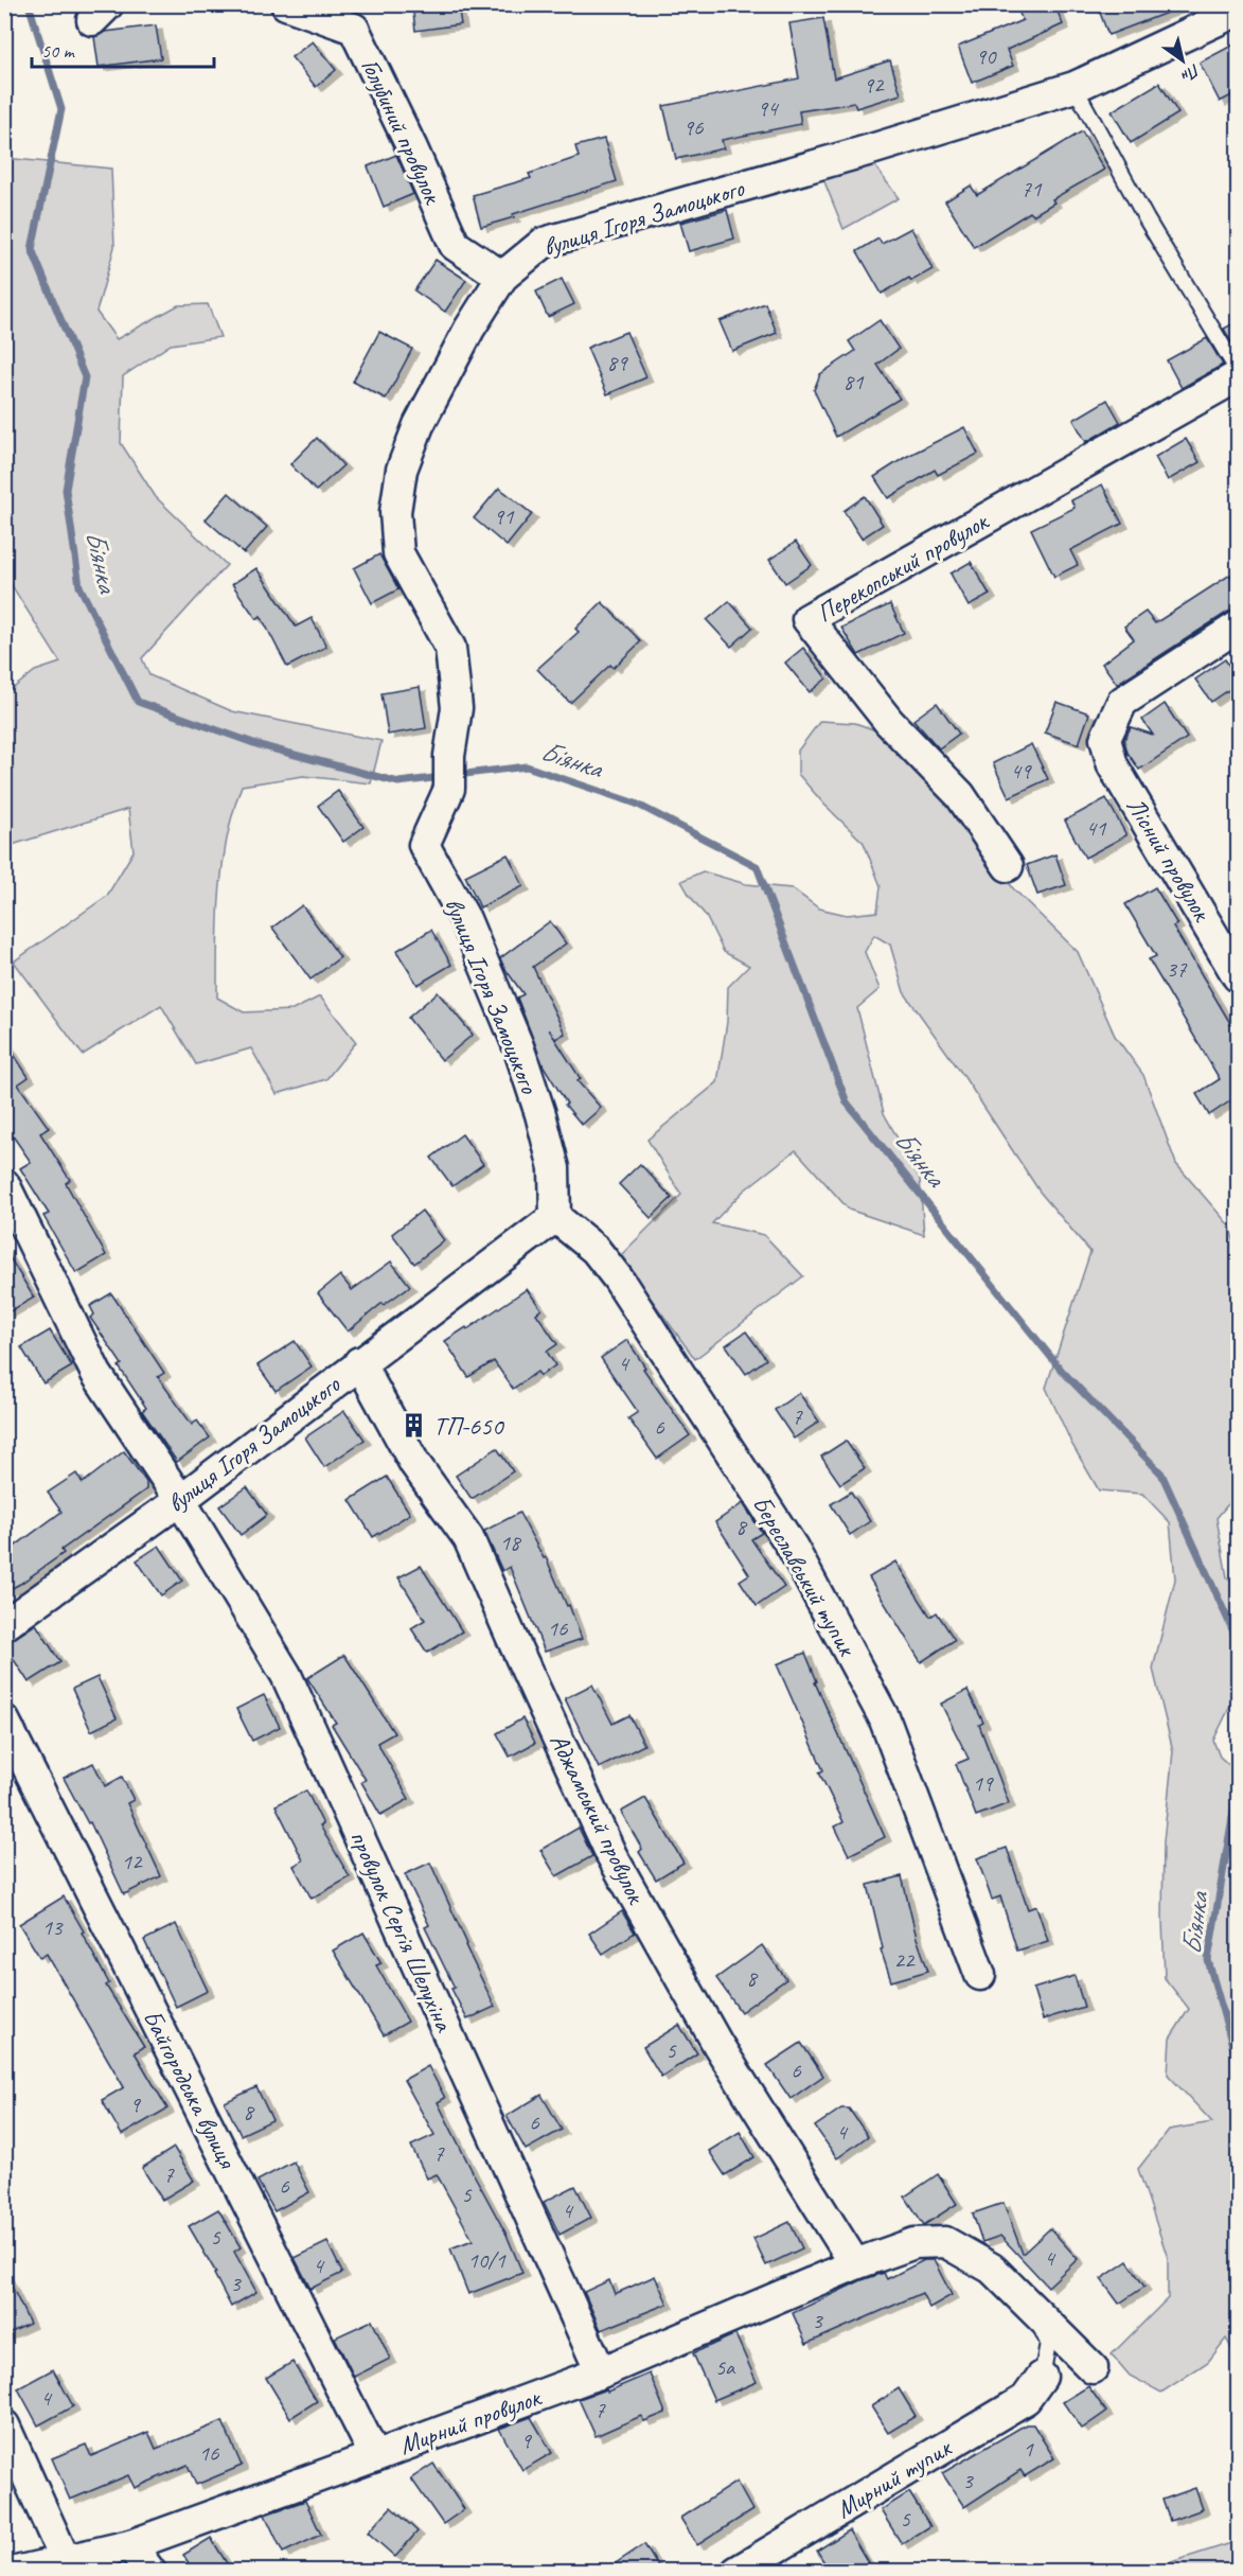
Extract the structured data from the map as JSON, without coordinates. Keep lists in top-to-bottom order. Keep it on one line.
{"streets":{"street":["Голубиний провулок","вулиця Ігоря Замоцького","Перекопський провулок","Лісний провулок","Береславський тупик","Аджамський провулок","провулок Сергія Шелухіна","Байгородська вулиця","Мирний провулок","Мирний тупик"]},"crossings":[["Голубиний провулок","вулиця Ігоря Замоцького"],["вулиця Ігоря Замоцького","Береславський тупик"],["вулиця Ігоря Замоцького","Аджамський провулок"],["вулиця Ігоря Замоцького","провулок Сергія Шелухіна"],["Аджамський провулок","Мирний провулок"],["провулок Сергія Шелухіна","Мирний провулок"],["Байгородська вулиця","Мирний провулок"]],"water":["Біянка"],"places":{"building":["ТП-650"]},"house_numbers":["90","92","94","96","71","89","81","91","49","41","37","4","7","6","8","18","16","19","12","13","22","8","5","6","9","8","6","4","7","7","6","5","4","5","4","10/1","4","3","3","5а","4","7","9","1","16","3","5"],"scale_bar":"50 m","north":"bottom right"}
